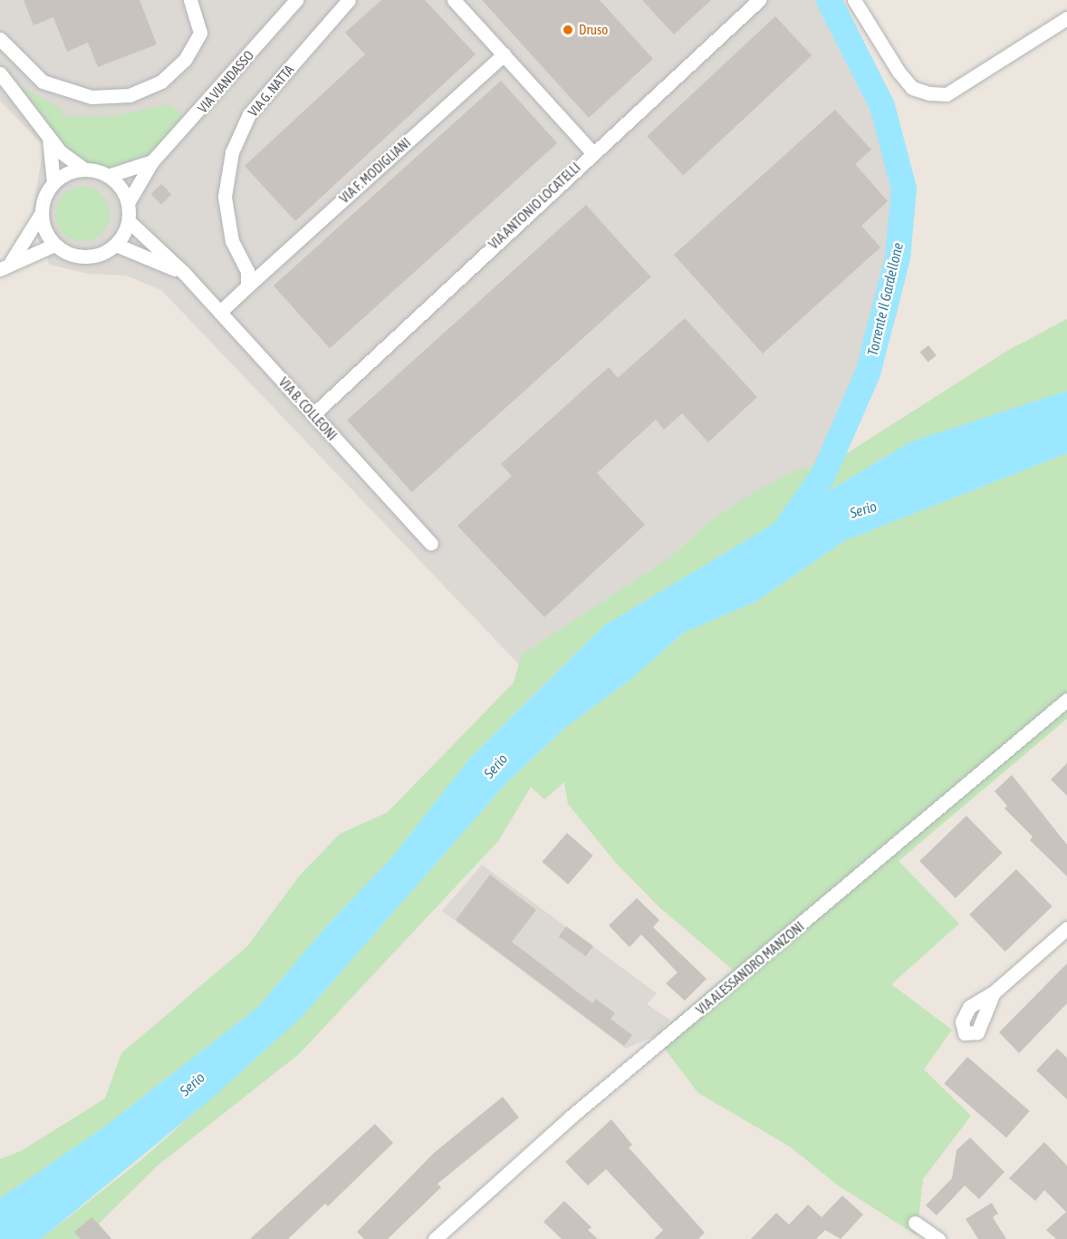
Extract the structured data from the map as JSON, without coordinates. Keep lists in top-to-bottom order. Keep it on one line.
{"streets":{"street":["VIA VIANDASSO","VIA G. NATTA","VIA F. MODIGLIANI","VIA ANTONIO LOCATELLI","VIA B. COLLEONI","VIA ALESSANDRO MANZONI"]},"crossings":[["VIA VIANDASSO","VIA B. COLLEONI"],["VIA G. NATTA","VIA F. MODIGLIANI"],["VIA ANTONIO LOCATELLI","VIA B. COLLEONI"]],"water":["Torrente Il Gardellone","Serio"],"places":["Druso"]}
